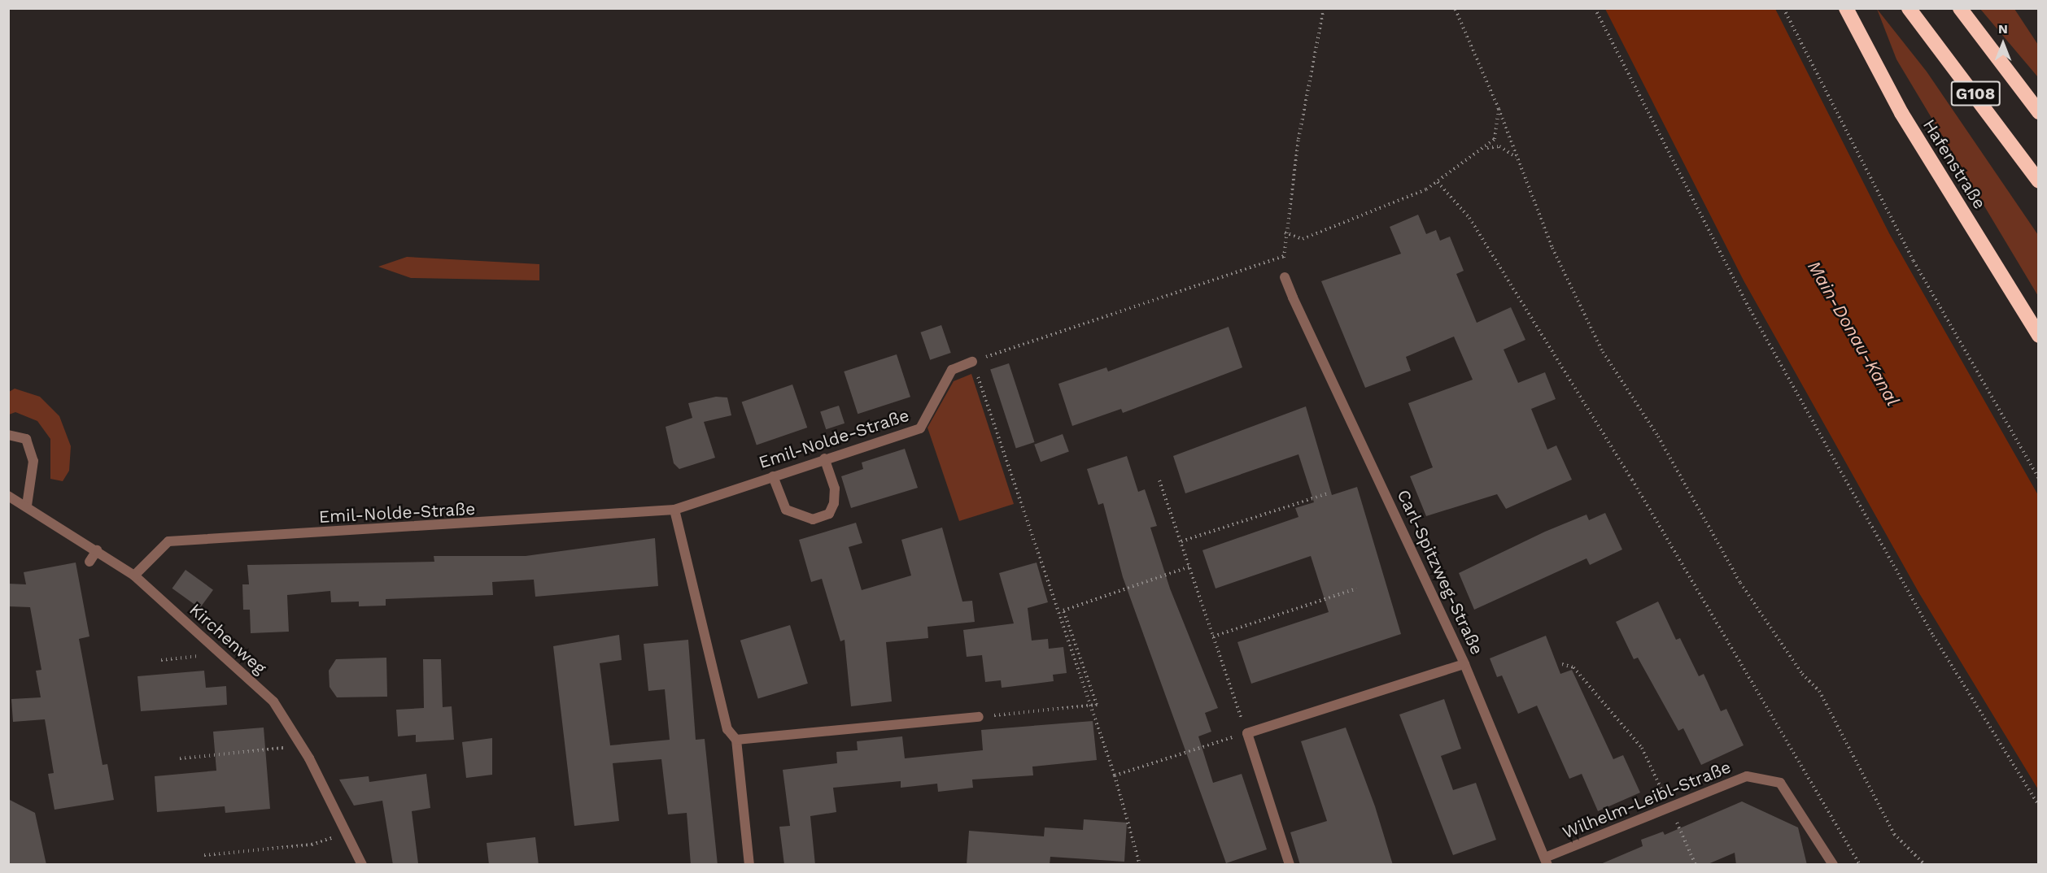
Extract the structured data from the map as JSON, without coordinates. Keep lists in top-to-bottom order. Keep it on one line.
{"streets":{"highway":["G108","Hafenstraße"],"street":["Emil-Nolde-Straße","Carl-Spitzweg-Straße","Kirchenweg","Wilhelm-Leibl-Straße"]},"crossings":[["Emil-Nolde-Straße","Kirchenweg"],["Carl-Spitzweg-Straße","Wilhelm-Leibl-Straße"]],"water":["Main-Donau-Kanal"],"north":"top"}
